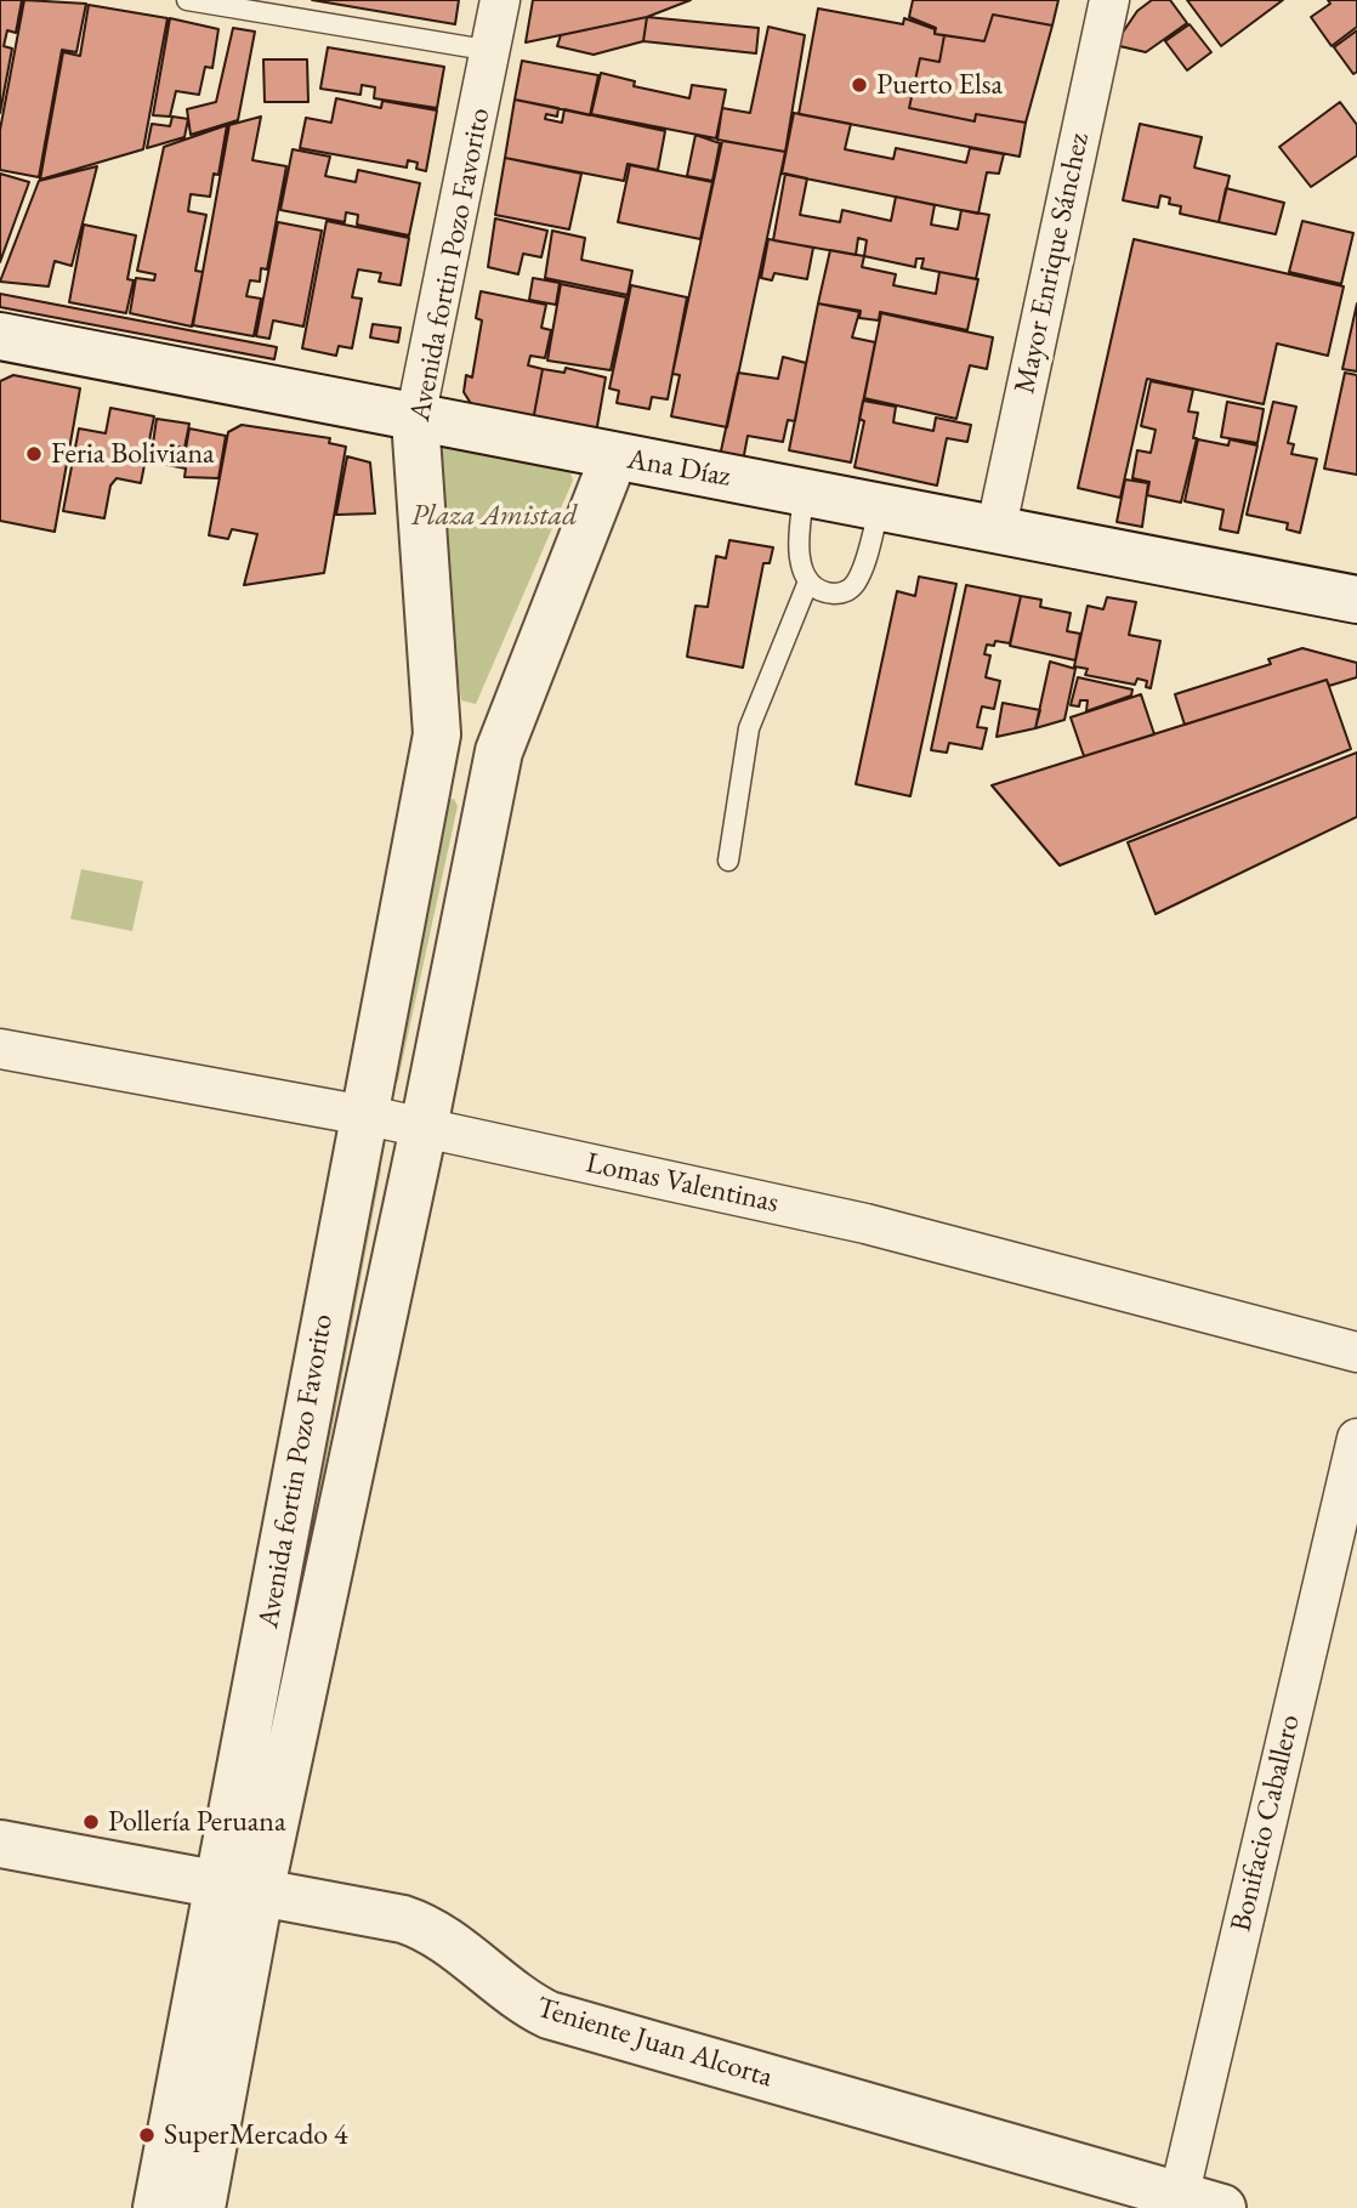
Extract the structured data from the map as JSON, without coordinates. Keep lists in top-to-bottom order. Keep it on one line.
{"streets":{"street":["Mayor Enrique Sánchez","Avenida fortin Pozo Favorito","Ana Díaz","Lomas Valentinas","Bonifacio Caballero","Teniente Juan Alcorta"]},"crossings":[["Mayor Enrique Sánchez","Ana Díaz"],["Avenida fortin Pozo Favorito","Ana Díaz"],["Avenida fortin Pozo Favorito","Lomas Valentinas"],["Avenida fortin Pozo Favorito","Teniente Juan Alcorta"],["Bonifacio Caballero","Teniente Juan Alcorta"]],"parks":["Plaza Amistad"],"places":["Puerto Elsa","Feria Boliviana","Pollería Peruana","SuperMercado 4"]}
